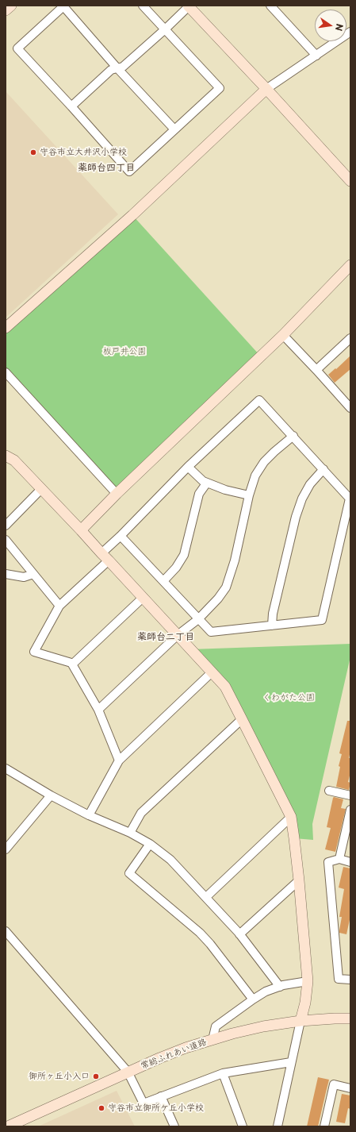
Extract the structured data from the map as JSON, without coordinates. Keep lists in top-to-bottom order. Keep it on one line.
{"streets":{"street":["常総ふれあい道路"]},"districts":["薬師台四丁目","薬師台二丁目"],"parks":["板戸井公園","くわがた公園"],"places":["守谷市立大井沢小学校","御所ヶ丘小入口","守谷市立御所ケ丘小学校"],"north":"right"}
